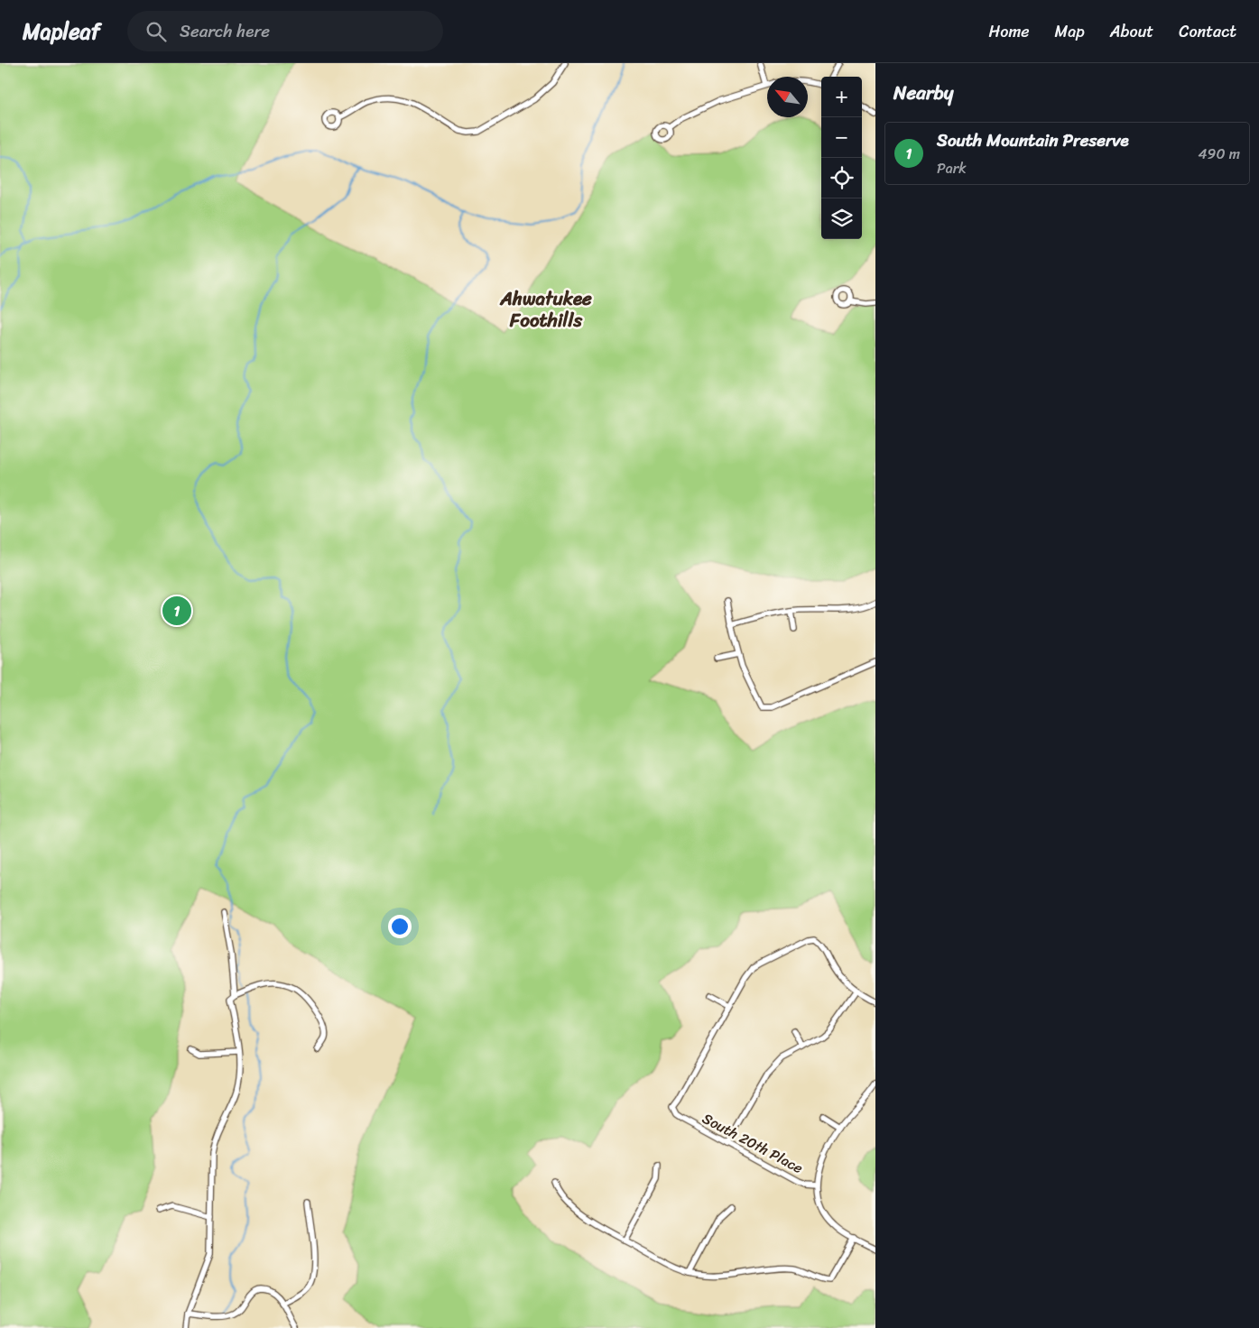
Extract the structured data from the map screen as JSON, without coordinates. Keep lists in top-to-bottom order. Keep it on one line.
{"streets":{"street":["South 20th Place"]},"districts":["Ahwatukee Foothills"],"north":"top left","page":{"header":"Mapleaf","search":"Search here","nav":["Home","Map","About","Contact"],"heading":"Nearby","map_buttons":["+","−"],"list":[{"mark":"1","name":"South Mountain Preserve","note":"Park","value":"490 m"}],"pins":"1"}}
